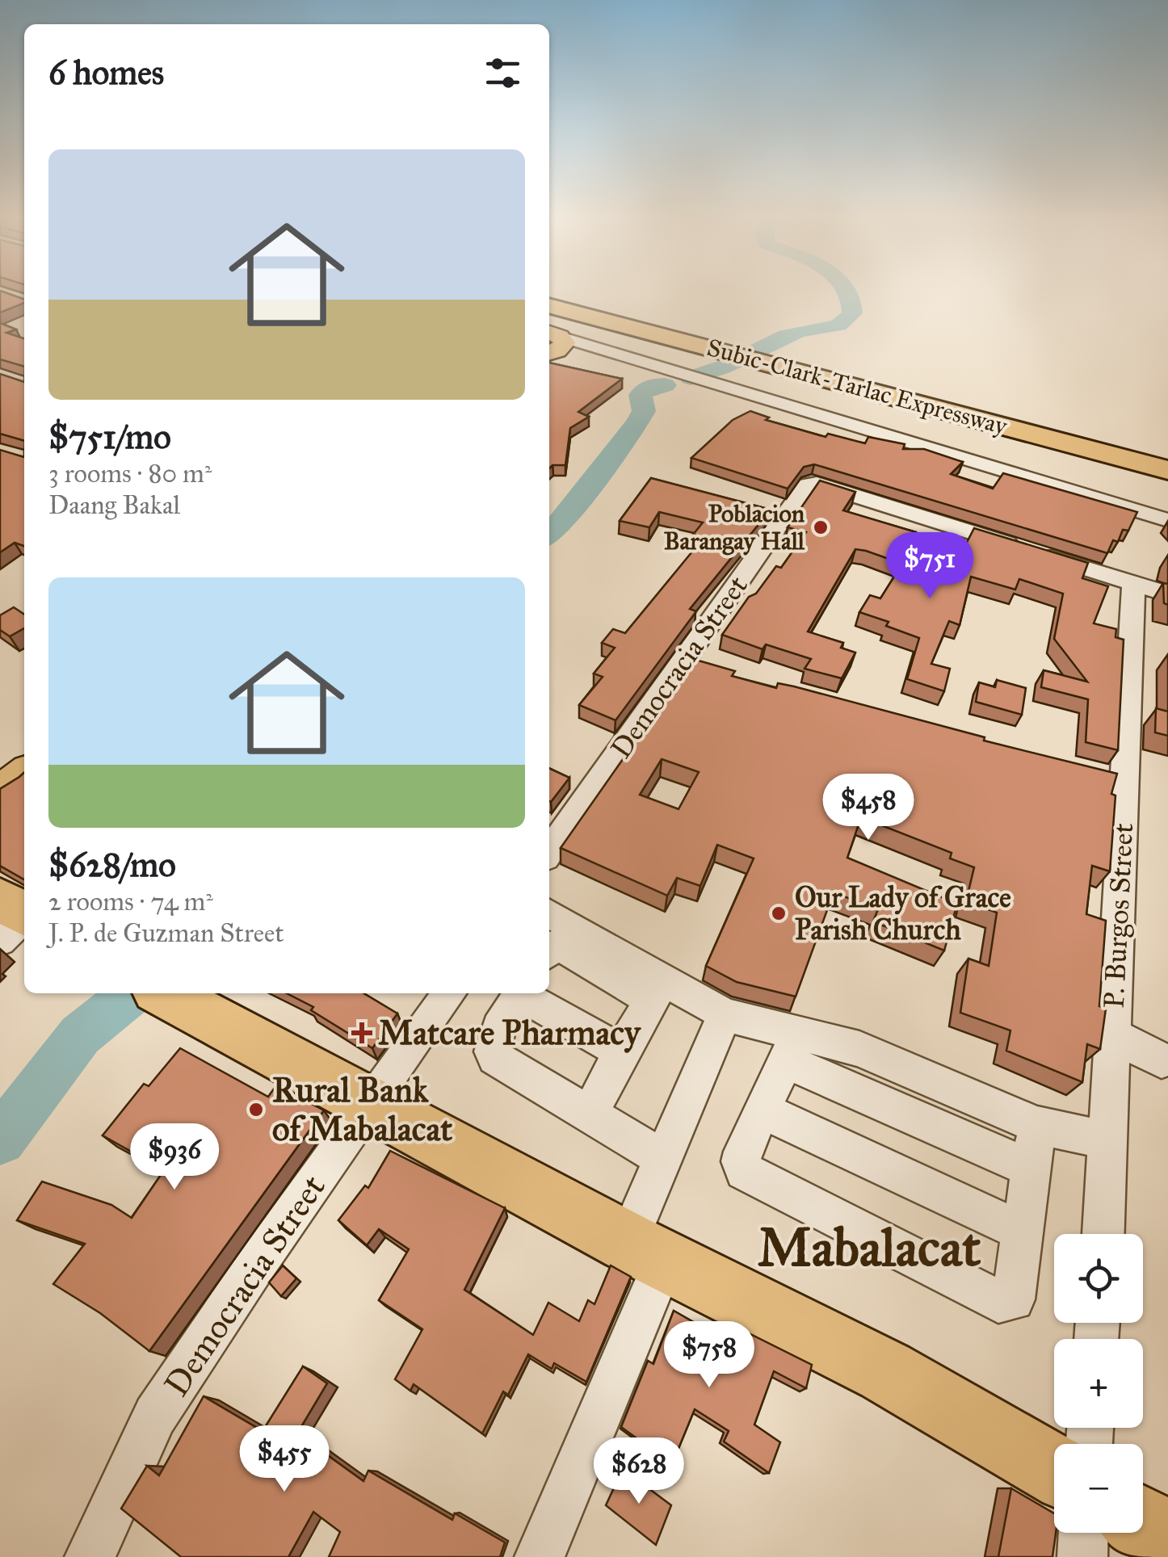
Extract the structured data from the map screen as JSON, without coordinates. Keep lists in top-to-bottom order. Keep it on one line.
{"streets":{"highway":["Subic-Clark-Tarlac Expressway"],"street":["Democracia Street","P. Burgos Street"]},"crossings":[["Democracia Street","P. Burgos Street"]],"districts":["Mabalacat"],"places":{"other":["Poblacion Barangay Hall","Our Lady of Grace Parish Church","Rural Bank of Mabalacat"],"health":["Matcare Pharmacy"]},"page":{"heading":"6 homes","list":[{"name":"$751/mo","note":"3 rooms · 80 m² · Daang Bakal"},{"name":"$628/mo","note":"2 rooms · 74 m² · J. P. de Guzman Street"}],"price":["$751","$458","$936","$758","$455","$628"],"map_buttons":["+","−"]}}
